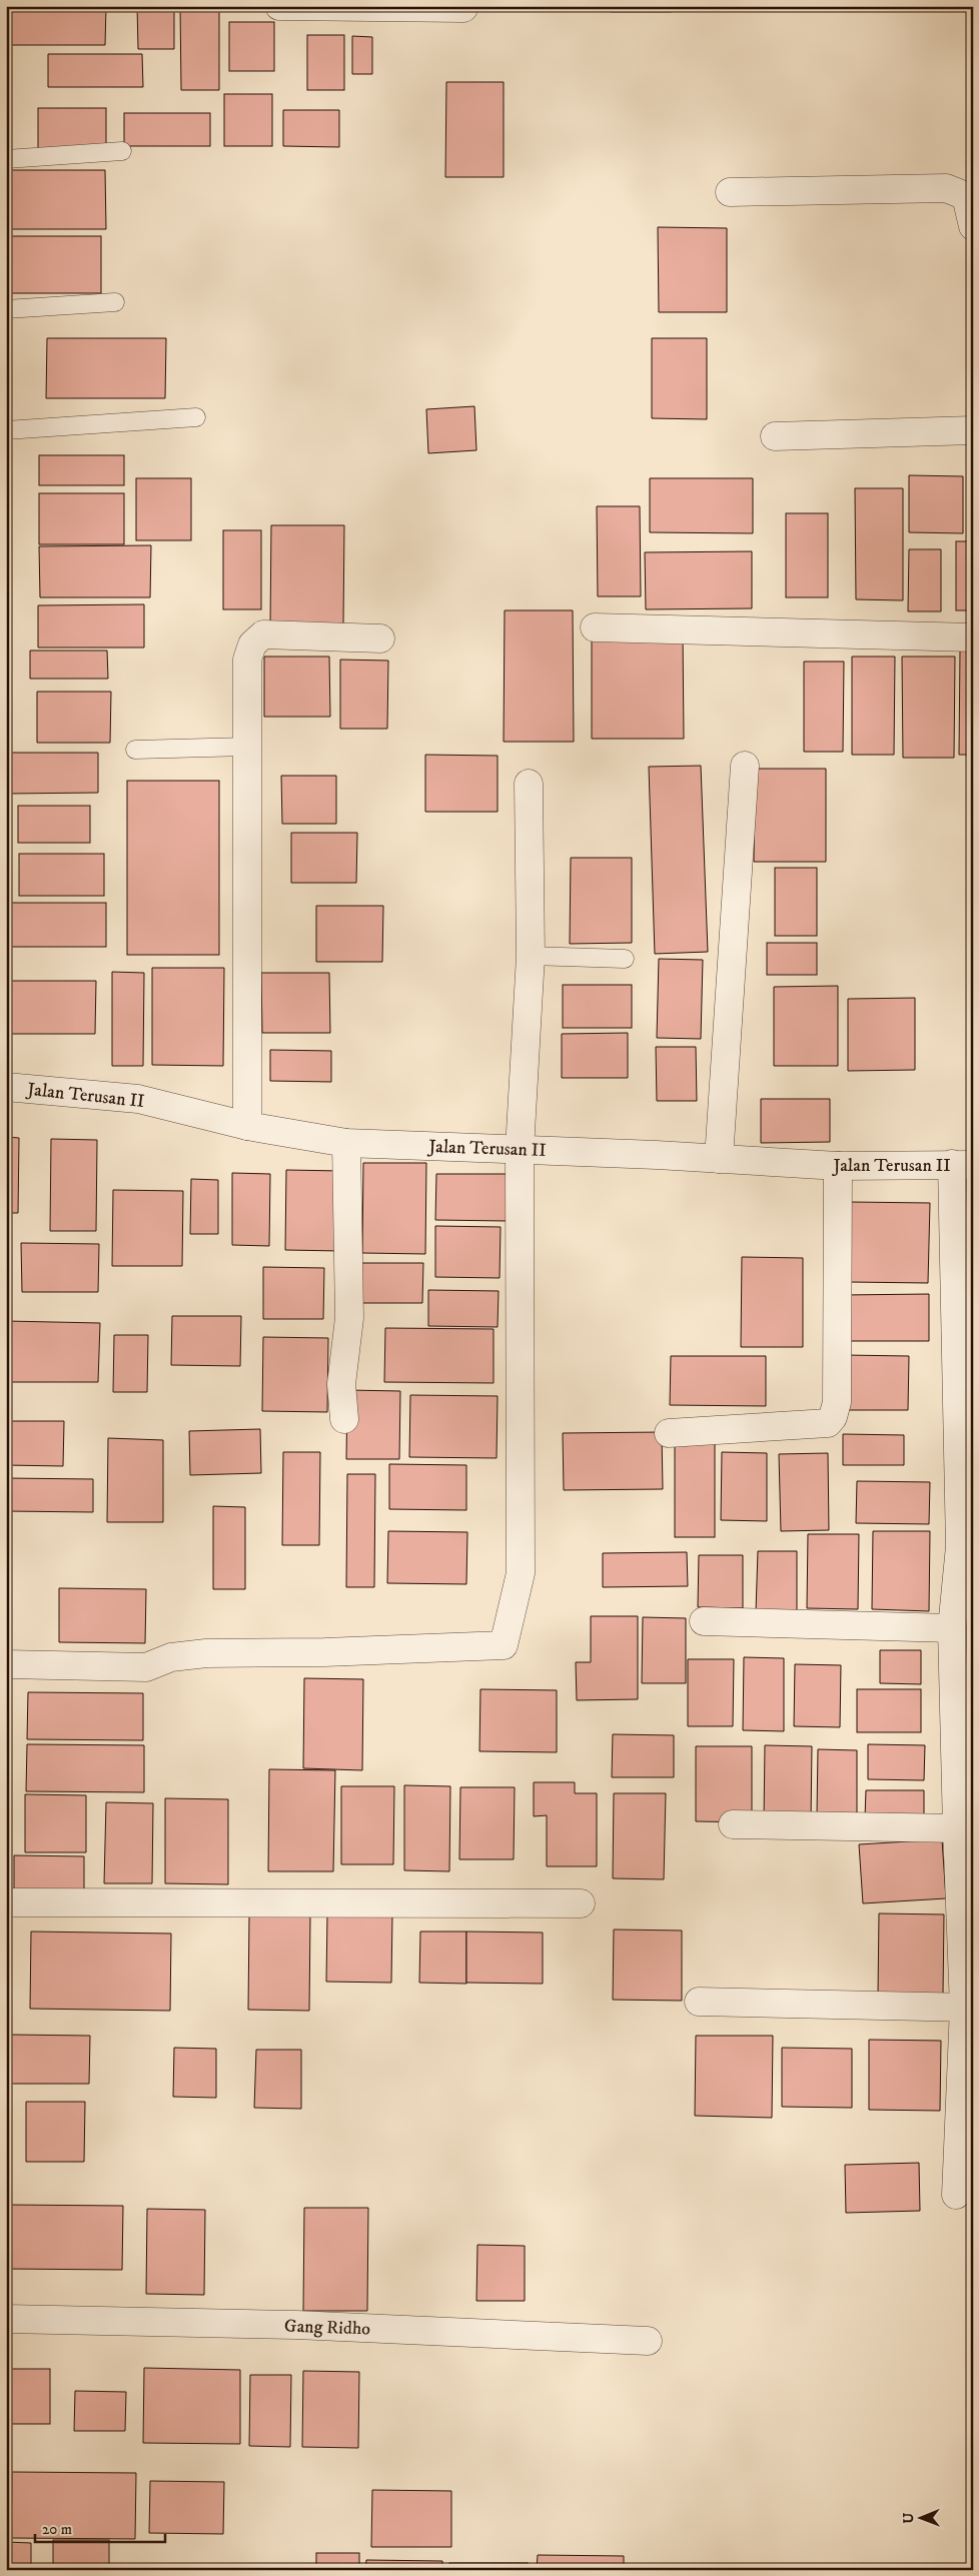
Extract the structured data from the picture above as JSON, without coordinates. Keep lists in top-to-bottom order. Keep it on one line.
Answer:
{"streets":{"street":["Jalan Terusan II","Gang Ridho"]},"scale_bar":"20 m","north":"left"}
